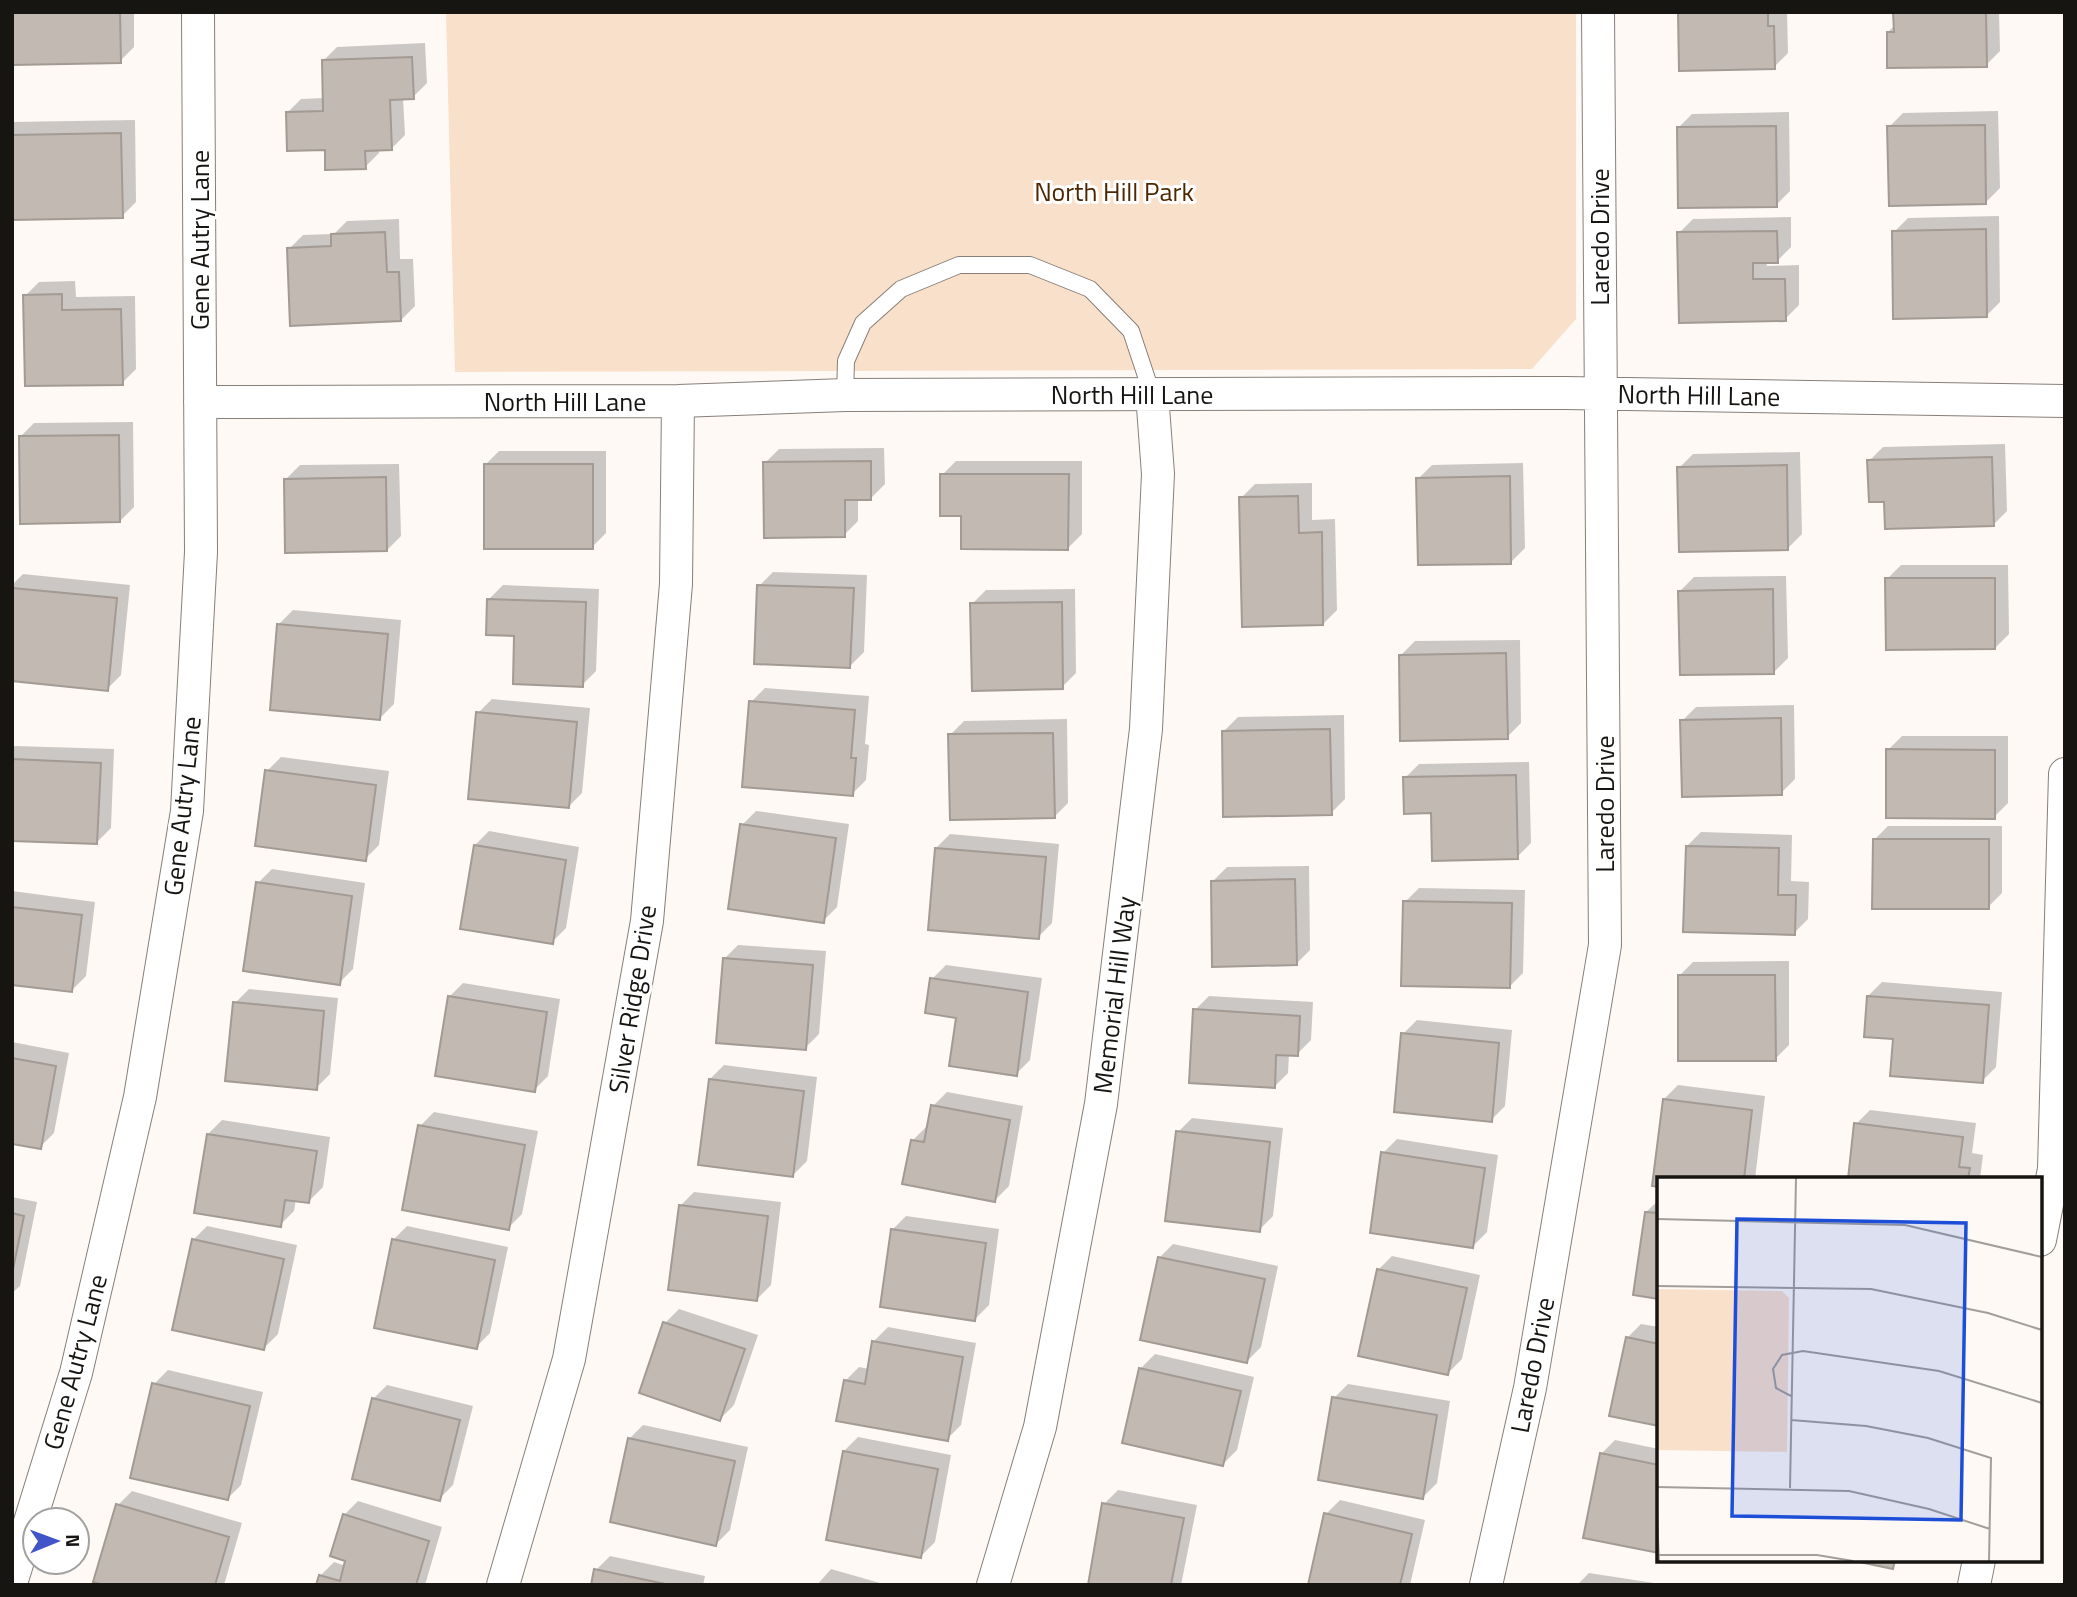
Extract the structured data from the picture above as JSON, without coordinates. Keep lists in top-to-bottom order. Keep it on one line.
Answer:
{"streets":{"street":["Laredo Drive","Gene Autry Lane","North Hill Lane","Memorial Hill Way","Silver Ridge Drive"]},"crossings":[["Laredo Drive","North Hill Lane"],["Gene Autry Lane","North Hill Lane"],["North Hill Lane","Memorial Hill Way"],["North Hill Lane","Silver Ridge Drive"]],"parks":["North Hill Park"],"north":"right"}
